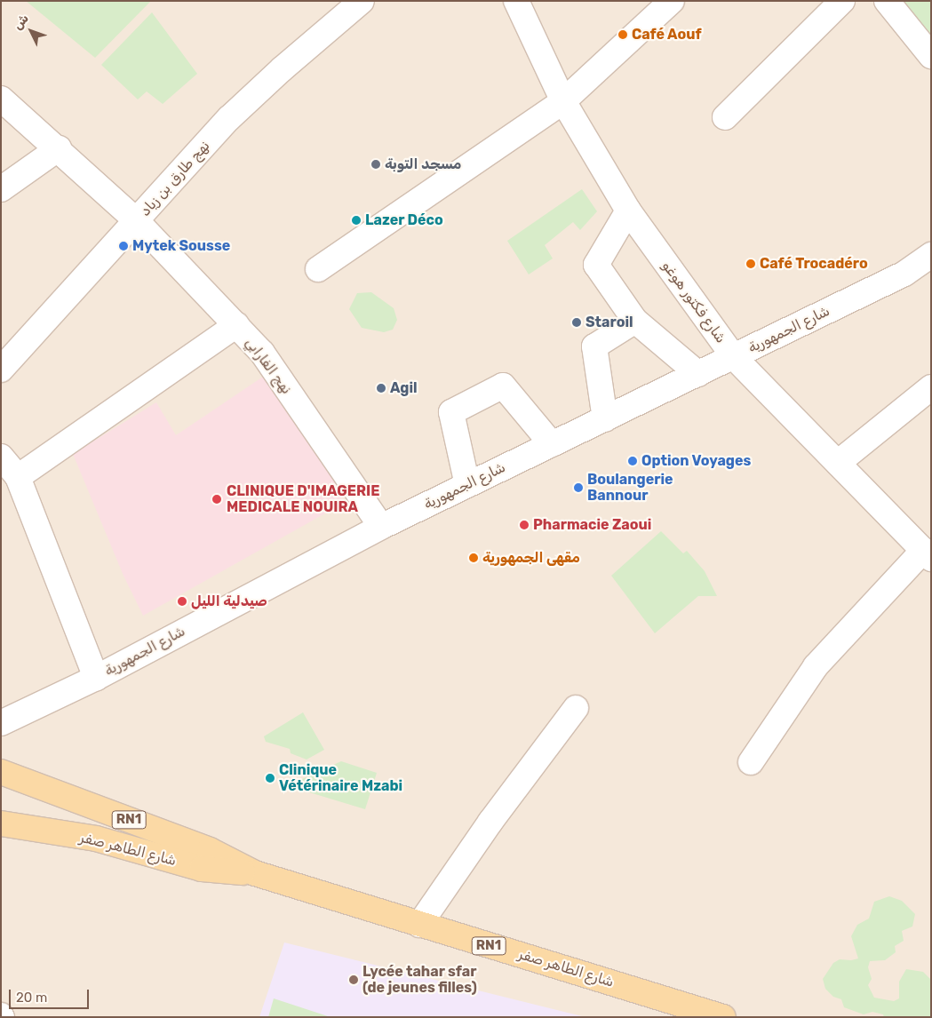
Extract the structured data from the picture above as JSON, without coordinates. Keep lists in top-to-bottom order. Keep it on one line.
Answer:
{"streets":{"main road":["RN1","شارع الطاهر صفر"],"street":["نهج طارق بن زياد","شارع فكتور هوغو","شارع الجمهورية","نهج الفارابي"]},"crossings":[["نهج طارق بن زياد","نهج الفارابي"],["شارع فكتور هوغو","شارع الجمهورية"],["شارع الجمهورية","نهج الفارابي"]],"places":["Café Aouf","مسجد التوبة","Lazer Déco","Mytek Sousse","Café Trocadéro","Staroil","Agil","Option Voyages","Boulangerie Bannour","CLINIQUE D'IMAGERIE MEDICALE NOUIRA","Pharmacie Zaoui","مقهى الجمهورية","صيدلية الليل","Clinique Vétérinaire Mzabi","Lycée tahar sfar (de jeunes filles)"],"scale_bar":"20 m","north":"top left"}
